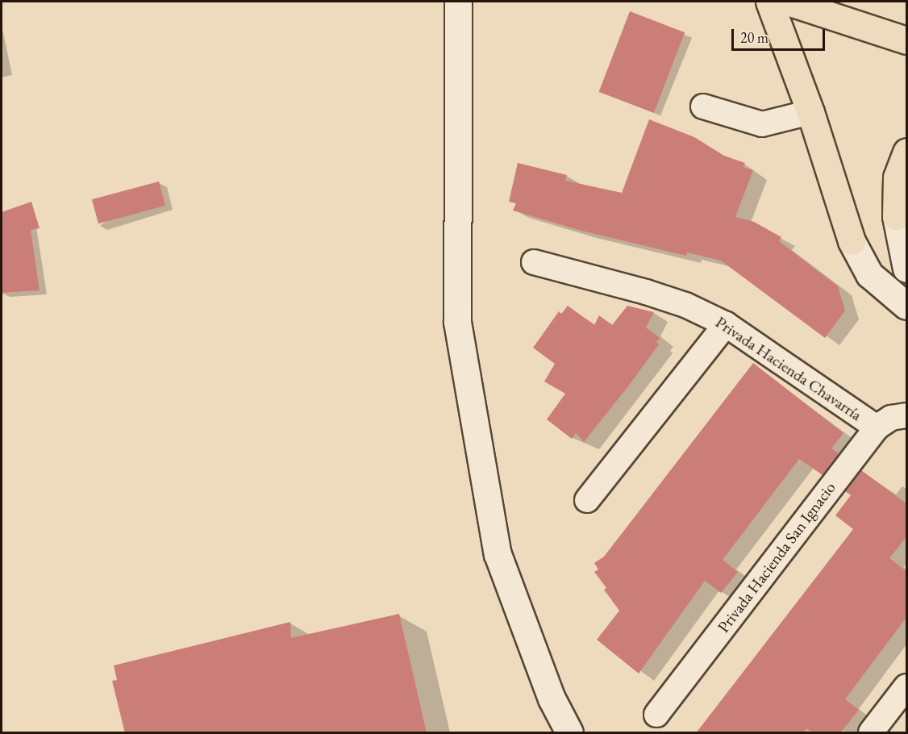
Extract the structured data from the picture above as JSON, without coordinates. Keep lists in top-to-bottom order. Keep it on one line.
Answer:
{"streets":{"street":["Privada Hacienda Chavarría","Privada Hacienda San Ignacio"]},"crossings":[["Privada Hacienda Chavarría","Privada Hacienda San Ignacio"]],"scale_bar":"20 m"}
